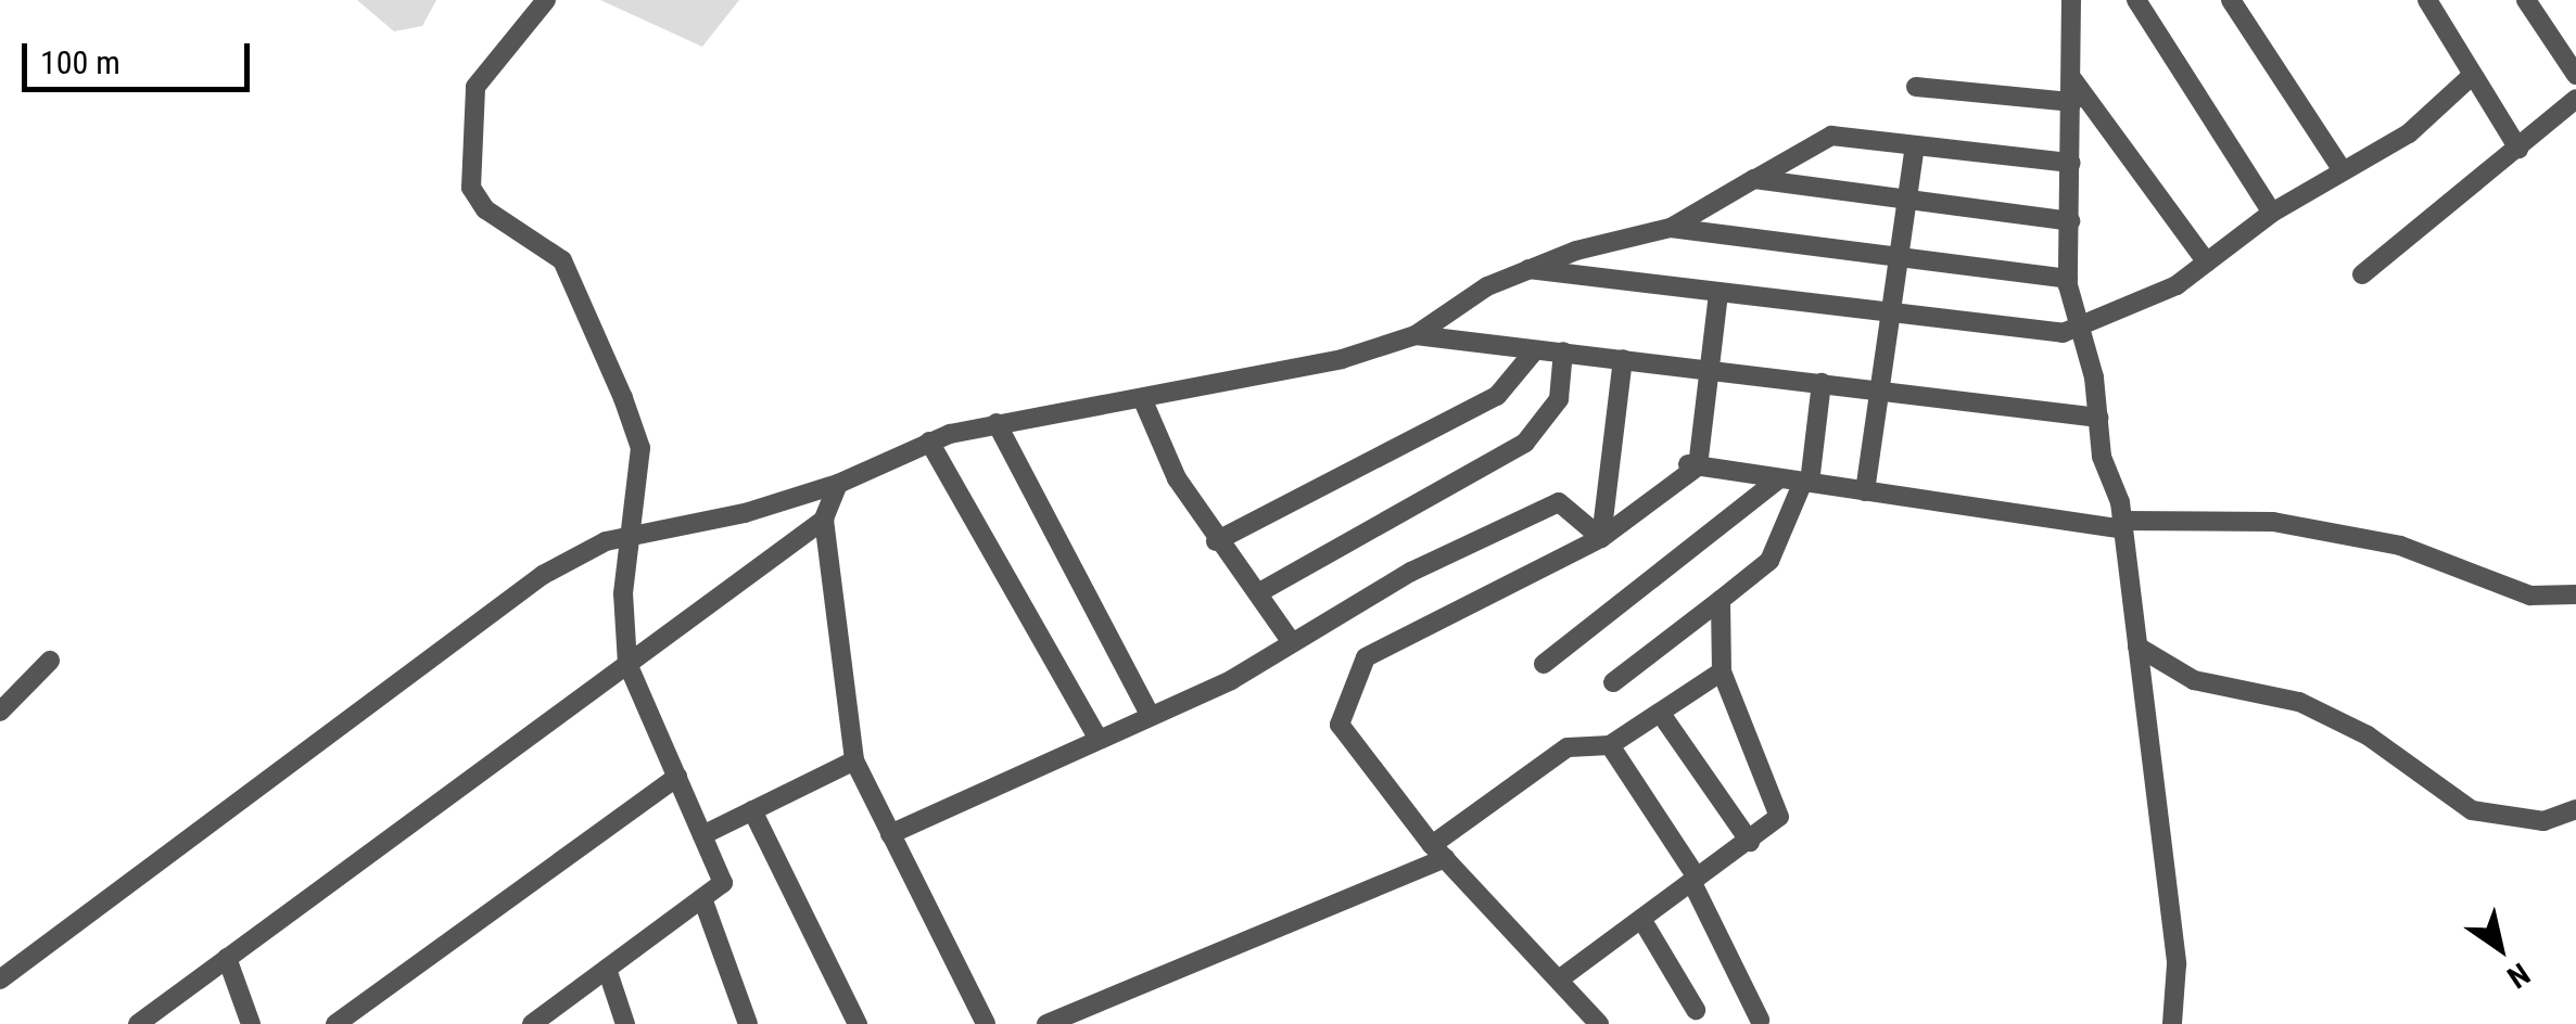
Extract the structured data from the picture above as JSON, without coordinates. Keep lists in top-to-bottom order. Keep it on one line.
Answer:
{"scale_bar":"100 m","north":"bottom right"}
